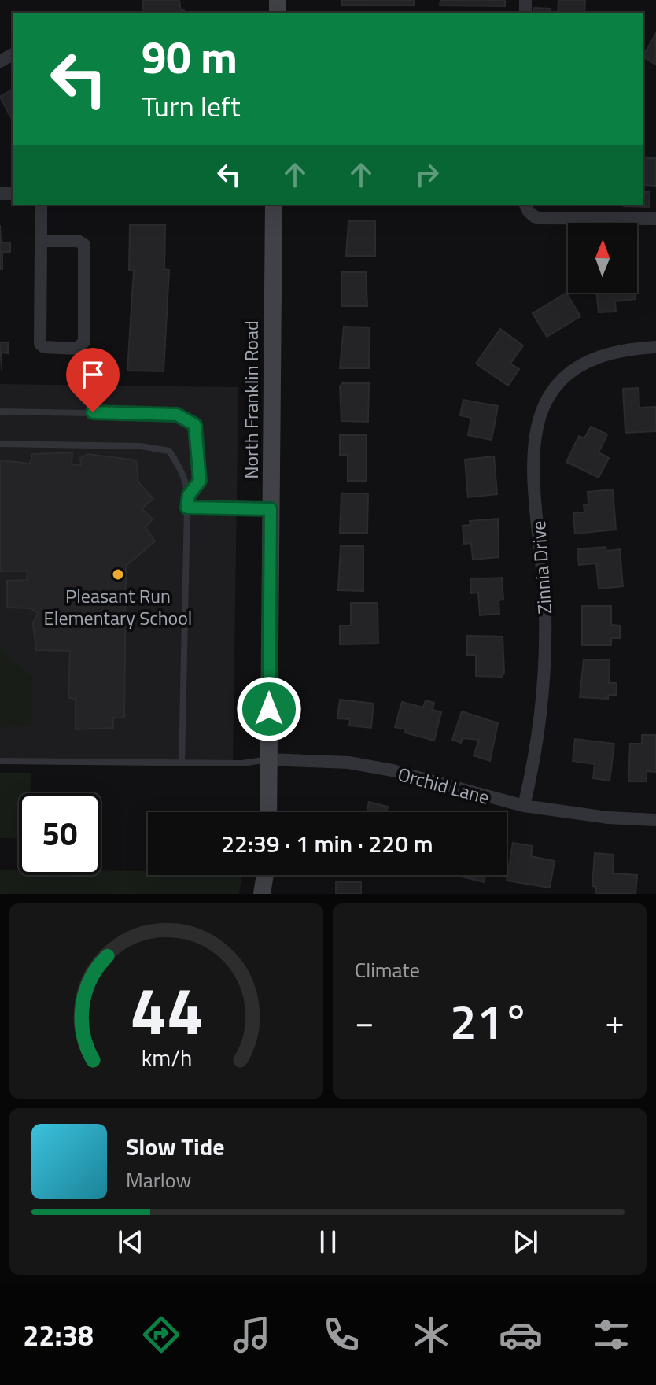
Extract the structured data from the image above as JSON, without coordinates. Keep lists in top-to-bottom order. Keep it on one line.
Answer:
{"streets":{"main road":["North Franklin Road"],"street":["Zinnia Drive","Orchid Lane"]},"crossings":[["North Franklin Road","Orchid Lane"],["Zinnia Drive","Orchid Lane"]],"places":["Pleasant Run Elementary School"],"north":"top","page":{"turn":["90 m","Turn left"],"limit":"50","trip":"22:39 · 1 min · 220 m","tile":"Climate","heat":["−","21°","+"],"song":["Slow Tide","Marlow"],"tabs":"22:38","gauge":["44","km/h"]}}
